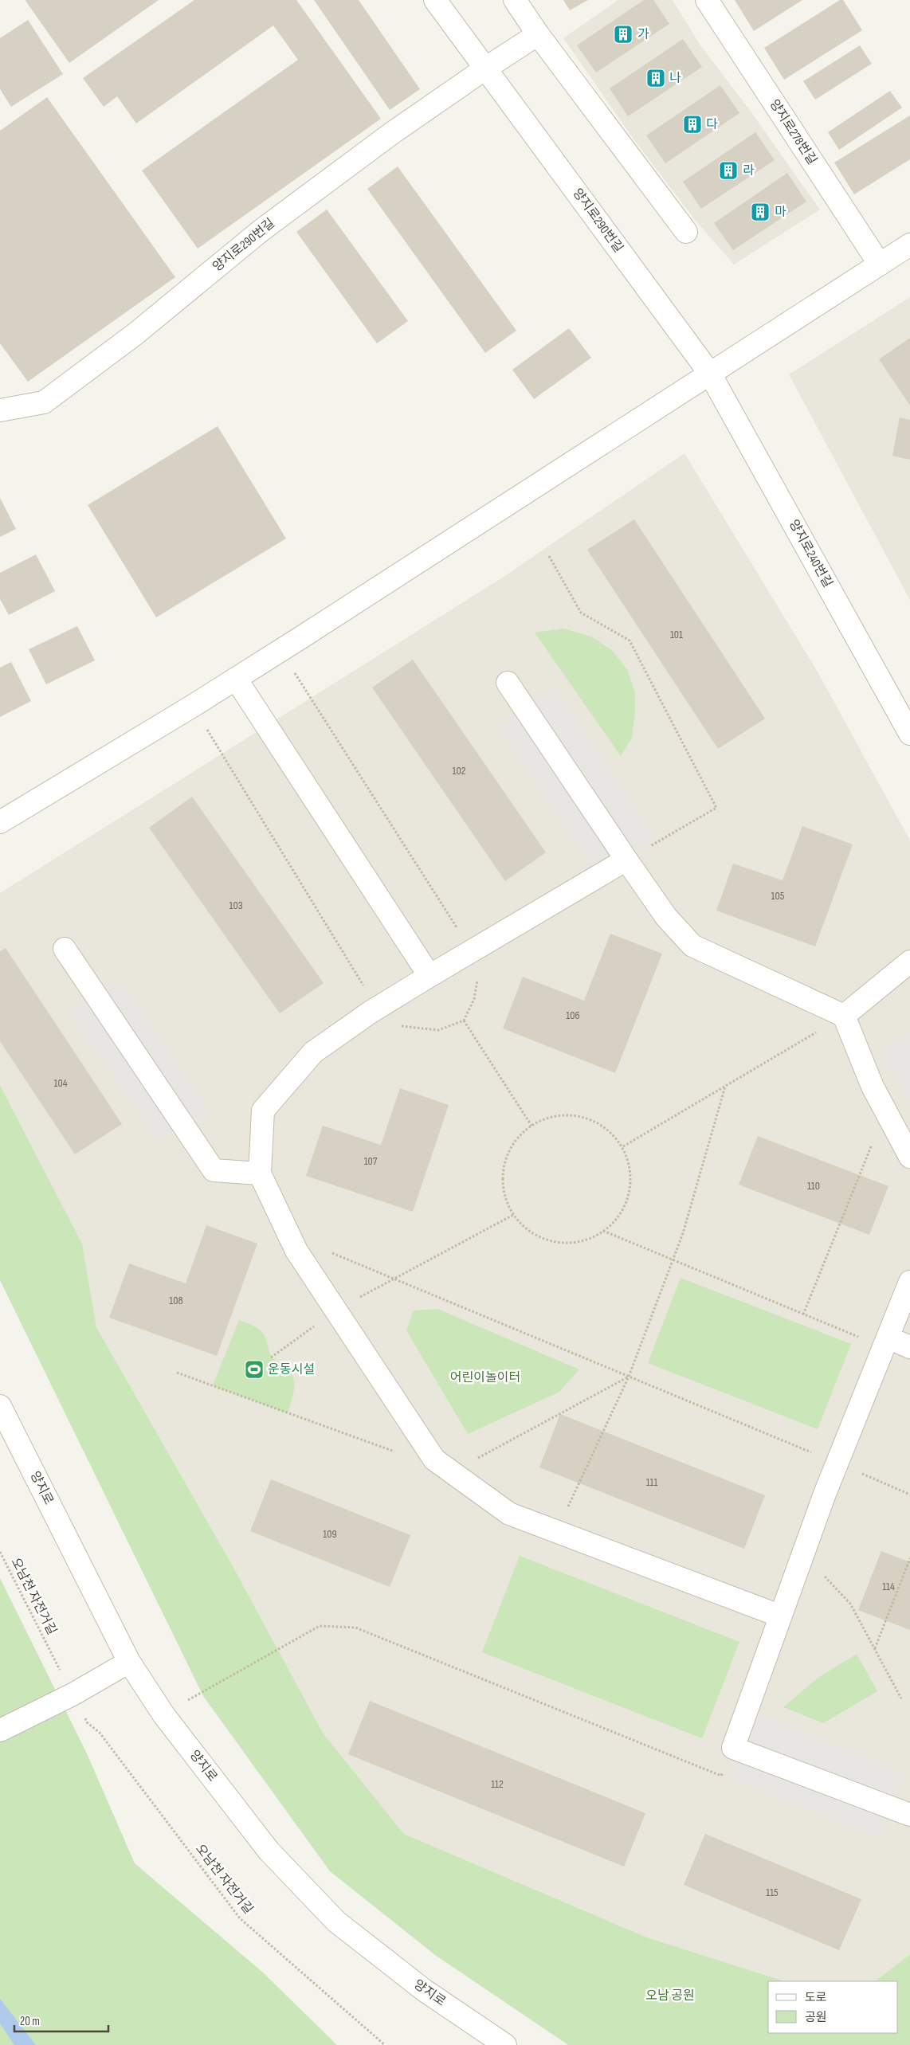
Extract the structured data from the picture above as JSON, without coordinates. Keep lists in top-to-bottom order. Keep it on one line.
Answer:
{"streets":{"street":["양지로278번길","양지로290번길","양지로240번길","양지로"],"path":["오남천 자전거길"]},"crossings":[["양지로290번길","양지로240번길"]],"parks":["어린이놀이터","오남 공원"],"places":{"building":["가","나","다","라","마"],"sports":["운동시설"]},"house_numbers":["101","102","105","103","106","104","107","110","108","111","109","114","112","115"],"legend":["도로","공원"],"scale_bar":"20 m"}
